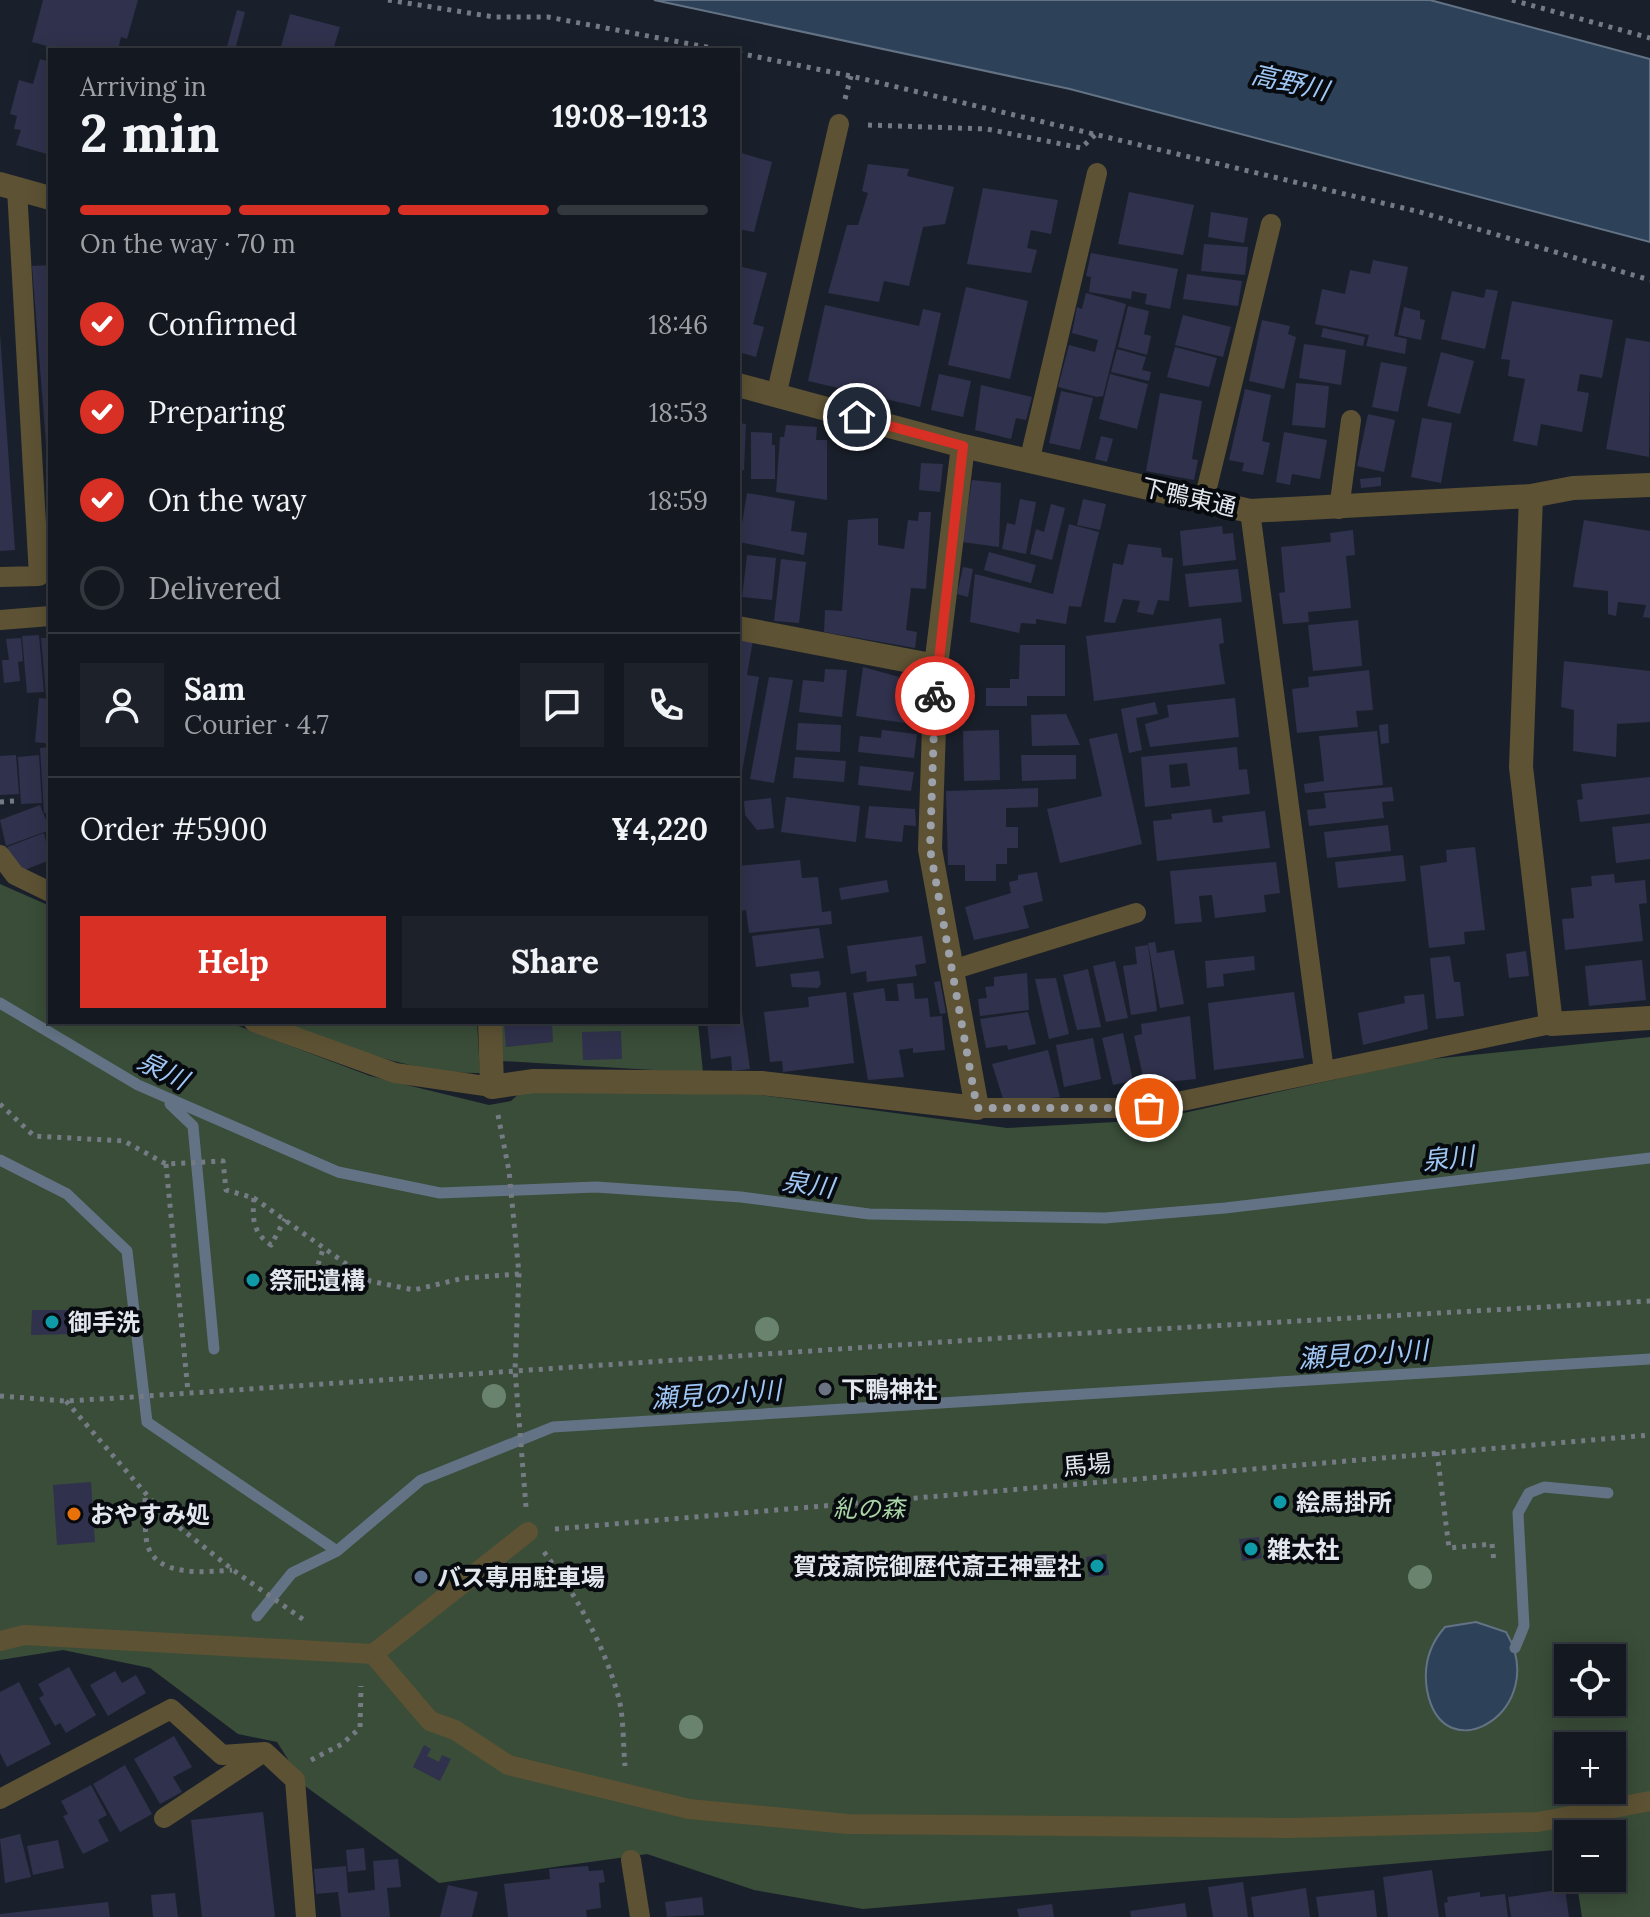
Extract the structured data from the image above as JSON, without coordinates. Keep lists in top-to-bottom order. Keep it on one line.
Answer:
{"streets":{"street":["下鴨東通"],"path":["馬場"]},"water":["高野川","泉川","瀬見の小川"],"parks":["糺の森"],"places":["祭祀遺構","御手洗","下鴨神社","絵馬掛所","おやすみ処","雑太社","賀茂斎院御歴代斎王神霊社","バス専用駐車場"],"page":{"heading":["2 min","Arriving in","19:08–19:13"],"panel":["Sam","Courier · 4.7","Order #5900","¥4,220"],"bar":"On the way · 70 m","list":[["Confirmed","18:46"],["Preparing","18:53"],["On the way","18:59"],"Delivered"],"buttons":["Help","Share"],"map_buttons":["+","−"]}}
